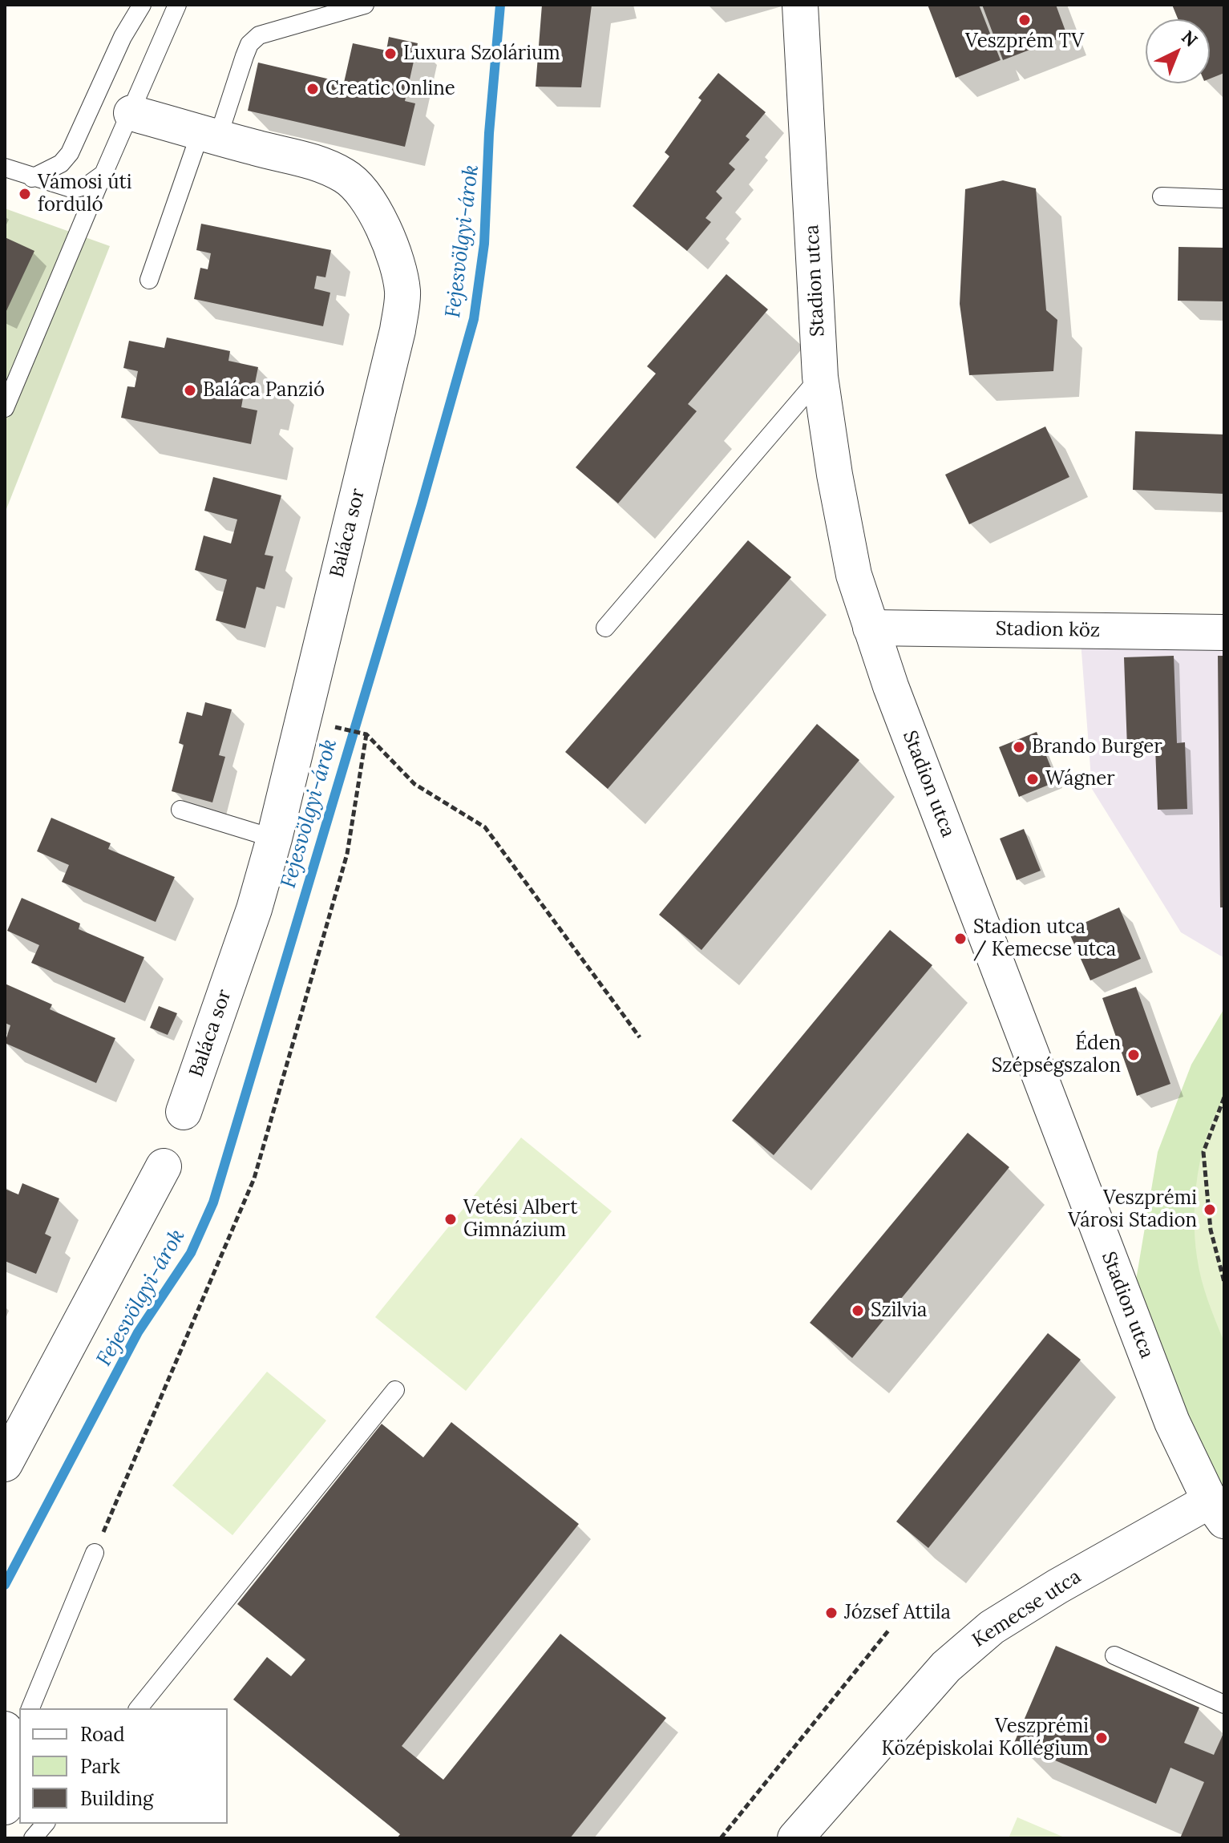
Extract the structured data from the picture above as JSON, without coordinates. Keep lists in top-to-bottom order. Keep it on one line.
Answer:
{"streets":{"street":["Stadion utca","Baláca sor","Stadion köz","Kemecse utca"]},"crossings":[["Stadion utca","Stadion köz"],["Stadion utca","Kemecse utca"]],"water":["Fejesvölgyi-árok"],"places":["Veszprém TV","Luxura Szolárium","Creatic Online","Vámosi úti forduló","Baláca Panzió","Brando Burger","Wágner","Stadion utca / Kemecse utca","Éden Szépségszalon","Veszprémi Városi Stadion","Vetési Albert Gimnázium","Szilvia","József Attila","Veszprémi Középiskolai Kollégium"],"legend":["Road","Park","Building"],"north":"top right"}
